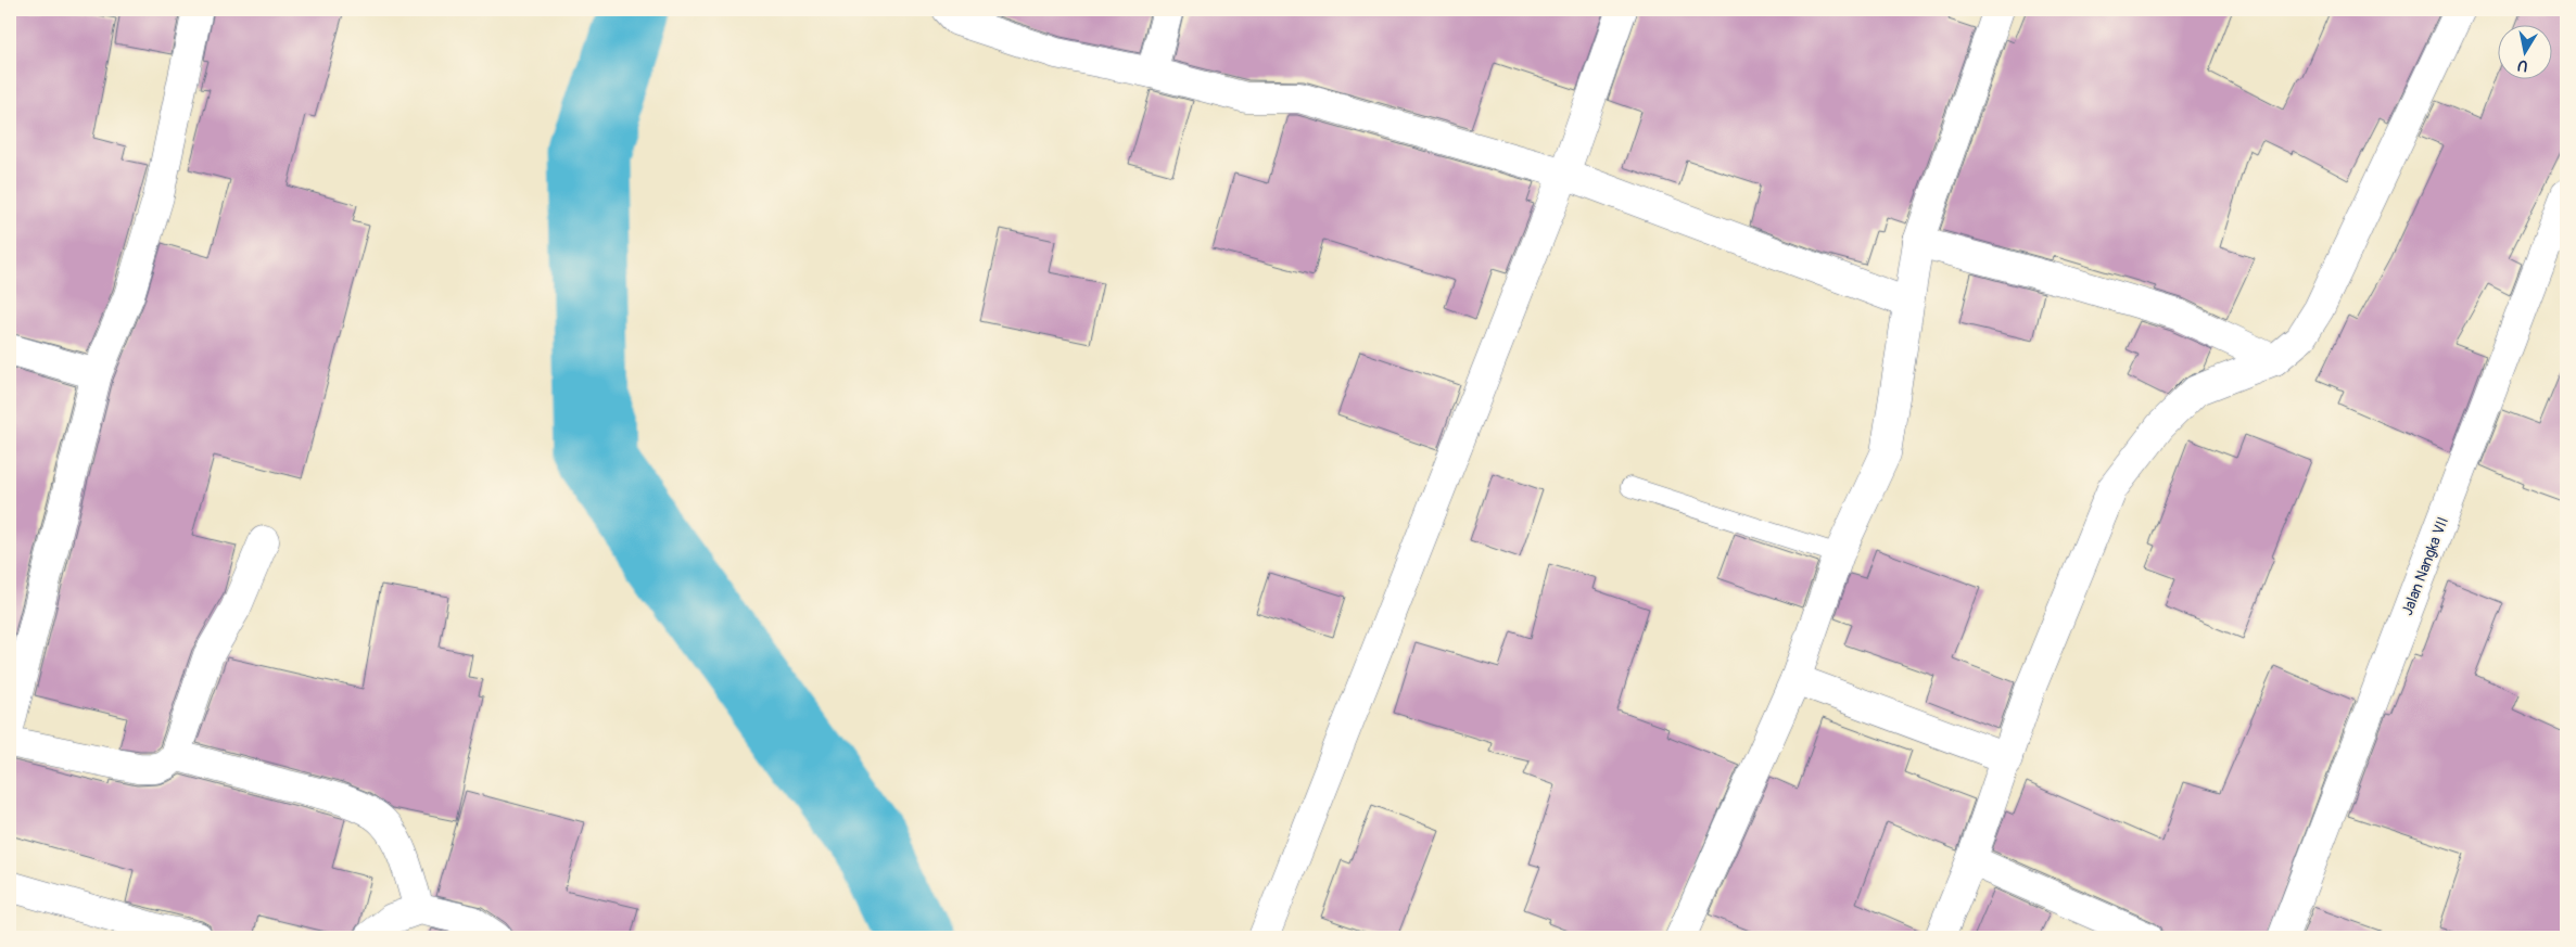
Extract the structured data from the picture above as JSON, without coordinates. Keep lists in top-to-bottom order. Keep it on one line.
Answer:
{"streets":{"street":["Jalan Nangka VII"]},"north":"bottom"}
